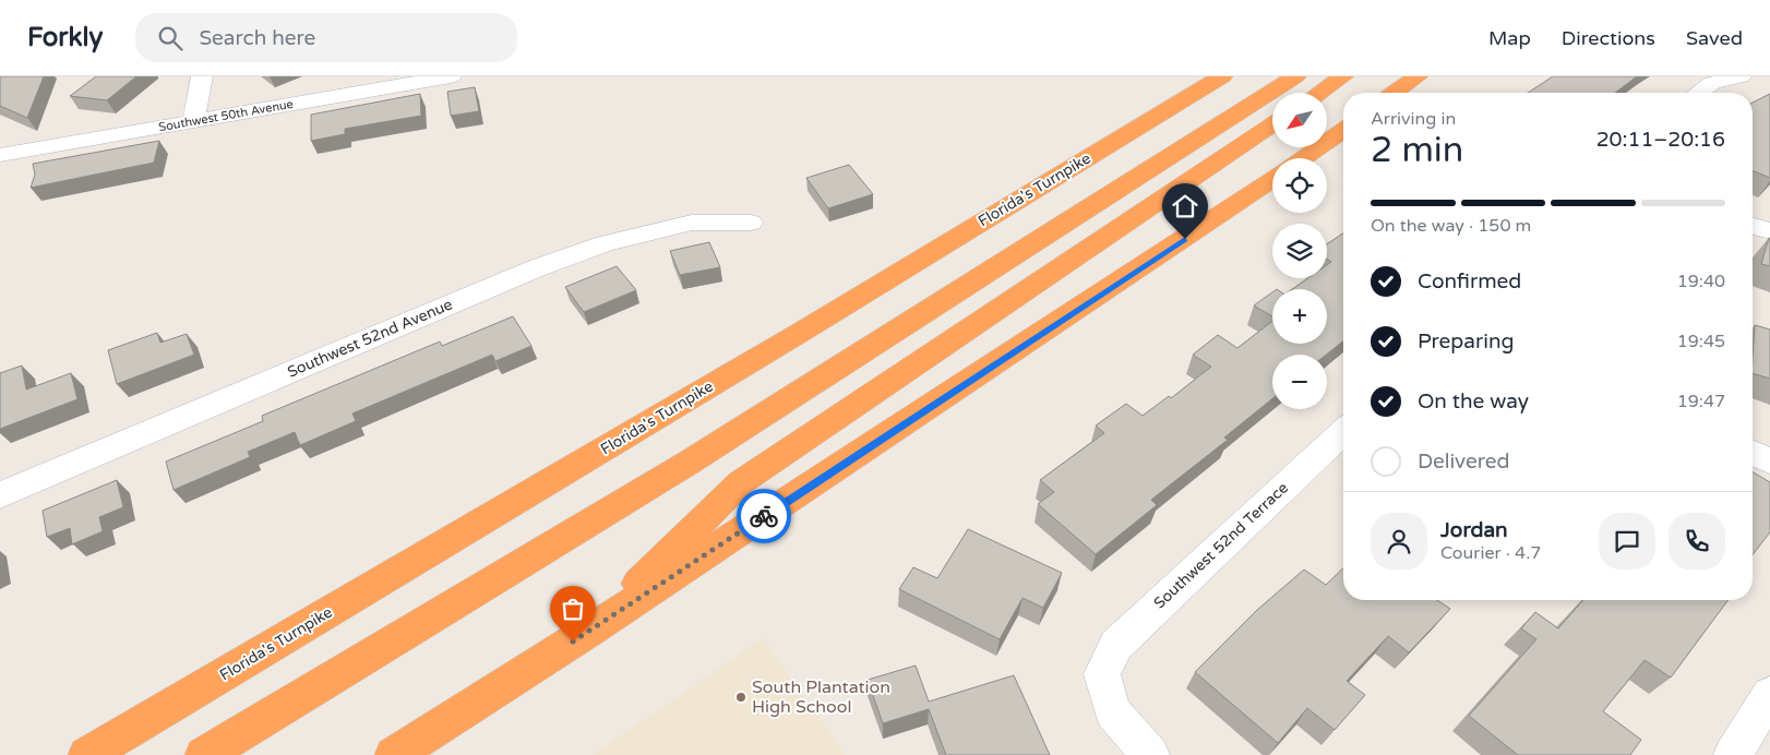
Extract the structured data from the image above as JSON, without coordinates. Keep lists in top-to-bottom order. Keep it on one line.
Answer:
{"streets":{"highway":["Florida's Turnpike"],"street":["Southwest 50th Avenue","Southwest 52nd Avenue","Southwest 52nd Terrace"]},"places":["South Plantation High School"],"north":"bottom left","page":{"header":"Forkly","search":"Search here","nav":["Map","Directions","Saved"],"map_buttons":["+","−"],"heading":["2 min","Arriving in","20:11–20:16"],"panel":["Jordan","Courier · 4.7"],"bar":"On the way · 150 m","list":[["Confirmed","19:40"],["Preparing","19:45"],["On the way","19:47"],"Delivered"]}}
